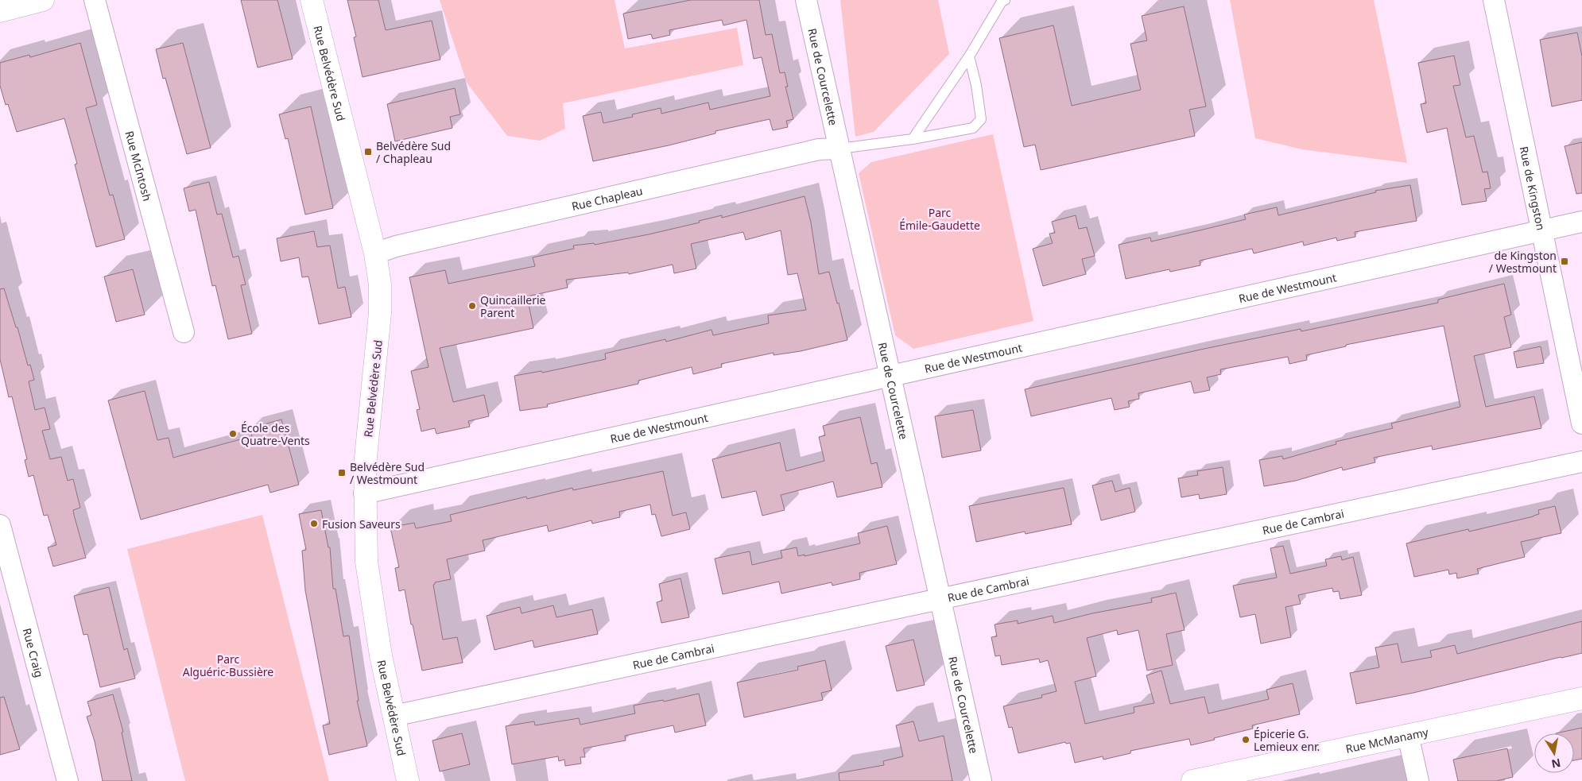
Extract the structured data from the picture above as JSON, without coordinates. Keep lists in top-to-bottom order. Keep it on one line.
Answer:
{"streets":{"street":["Rue Belvédère Sud","Rue de Courcelette","Rue McIntosh","Rue de Kingston","Rue Chapleau","Rue de Westmount","Rue de Cambrai","Rue Craig","Rue McManamy"]},"crossings":[["Rue Belvédère Sud","Rue Chapleau"],["Rue Belvédère Sud","Rue de Westmount"],["Rue Belvédère Sud","Rue de Cambrai"],["Rue de Courcelette","Rue Chapleau"],["Rue de Courcelette","Rue de Westmount"],["Rue de Courcelette","Rue de Cambrai"],["Rue de Kingston","Rue de Westmount"]],"parks":["Parc Émile-Gaudette","Parc Alguéric-Bussière"],"places":{"transit":["Belvédère Sud / Chapleau","de Kingston / Westmount","Belvédère Sud / Westmount"],"other":["Quincaillerie Parent","École des Quatre-Vents","Fusion Saveurs","Épicerie G. Lemieux enr."]},"north":"bottom"}
